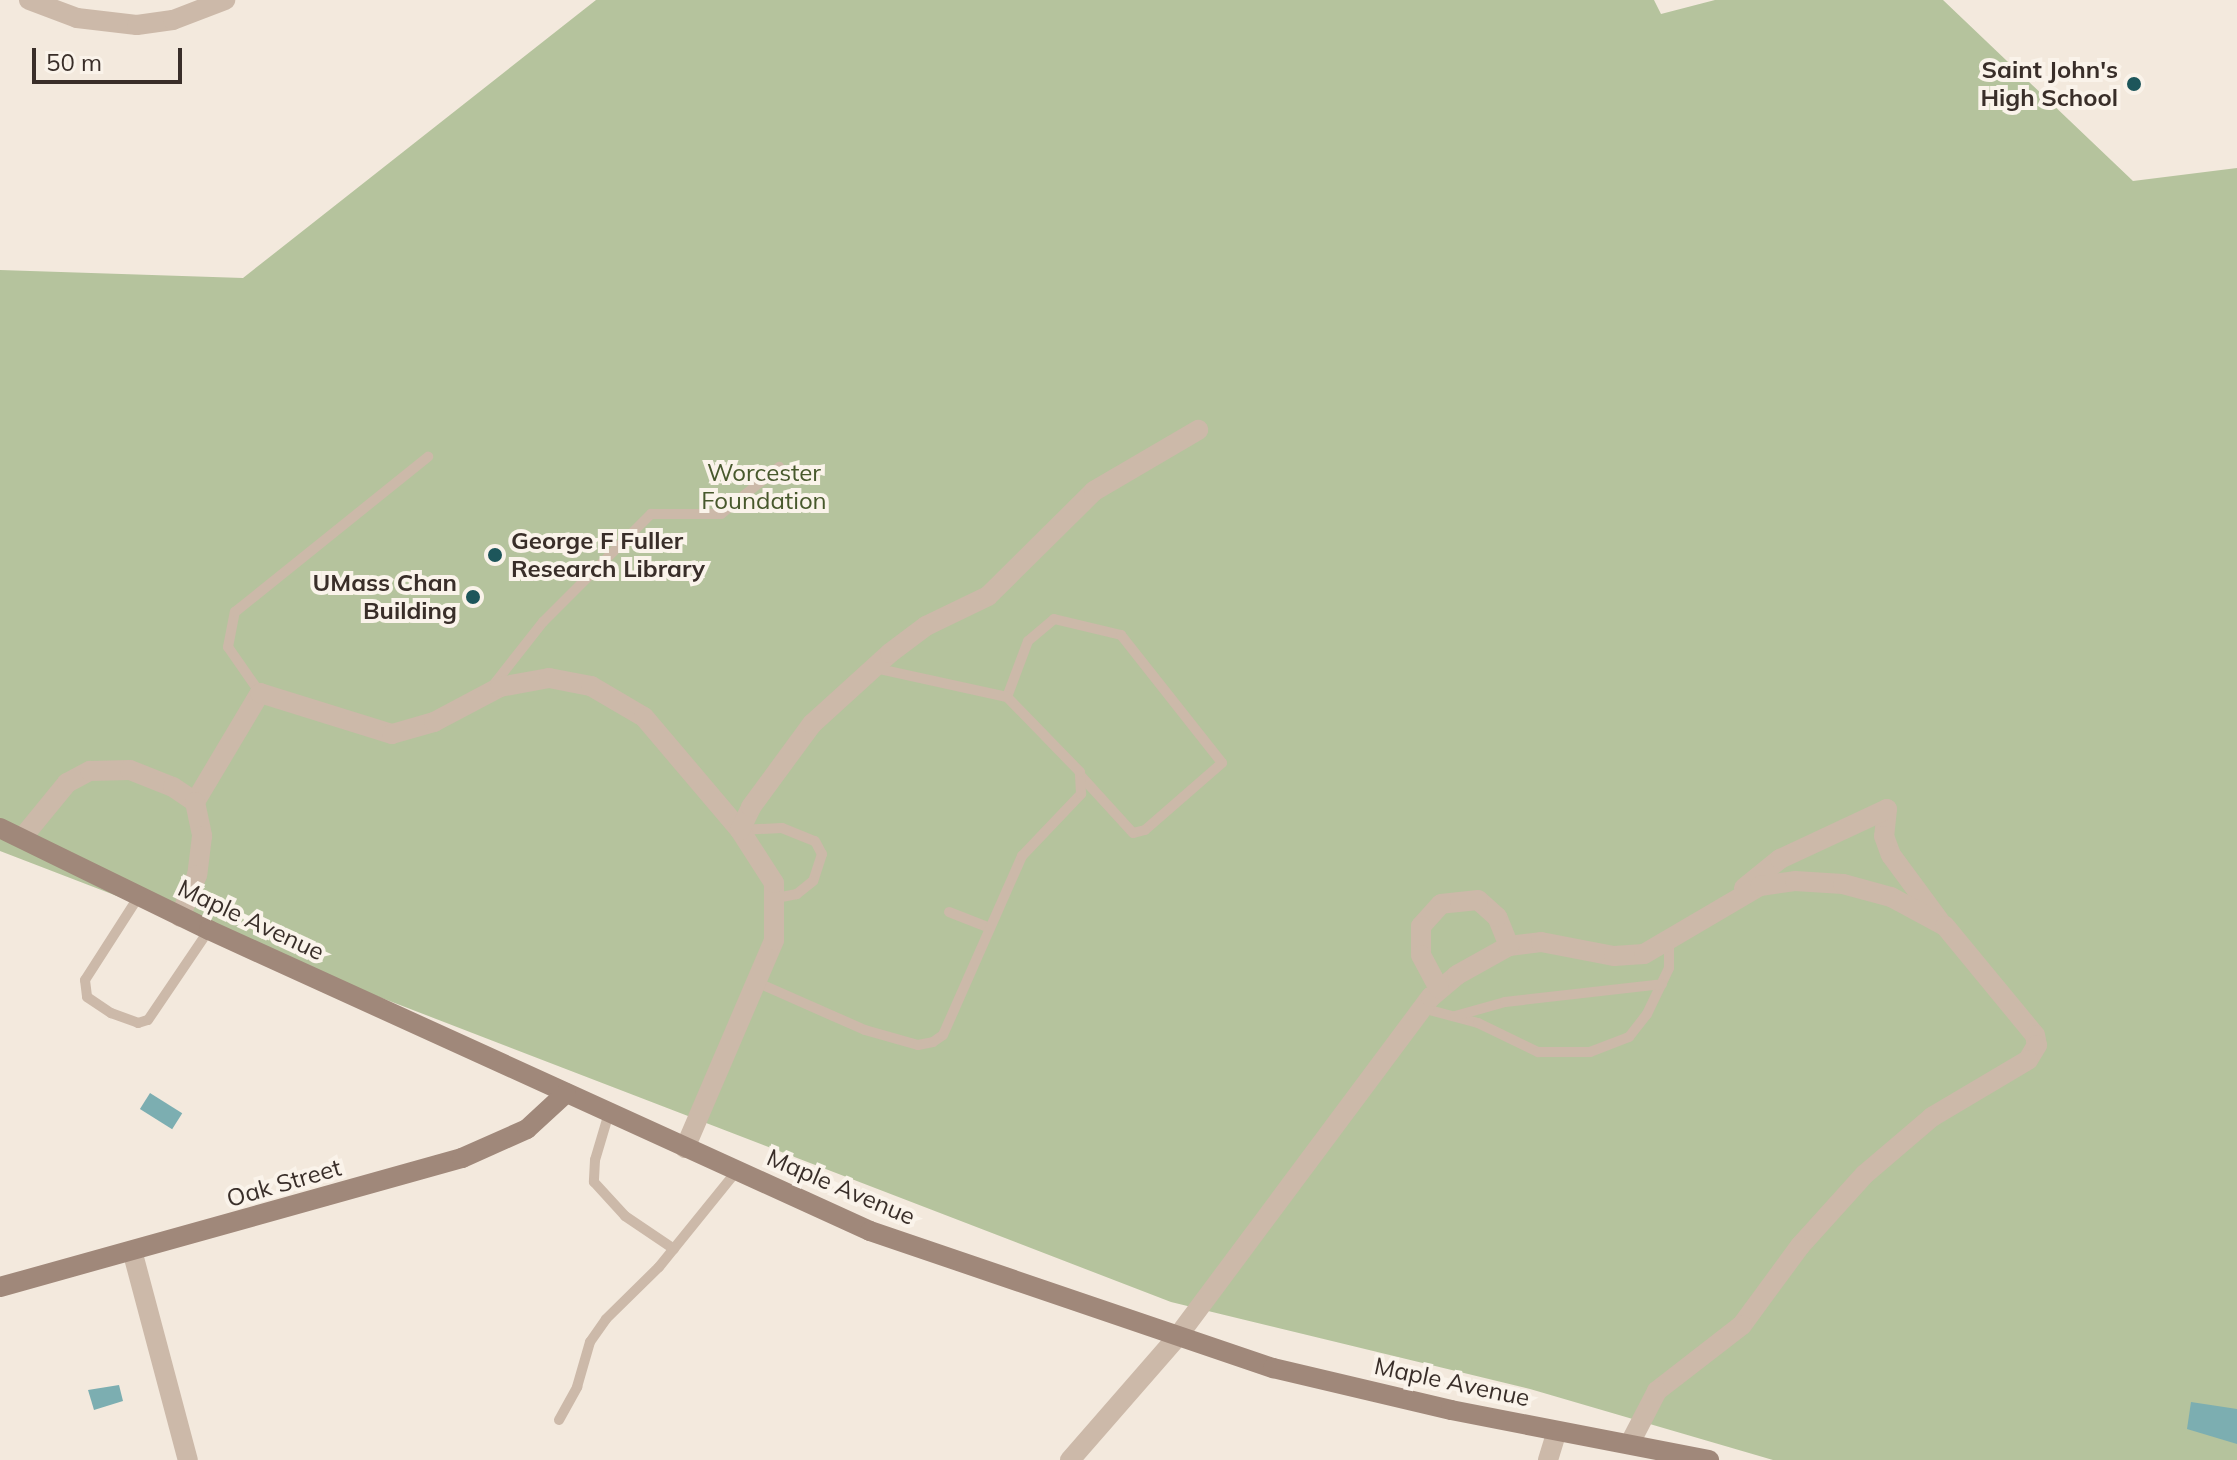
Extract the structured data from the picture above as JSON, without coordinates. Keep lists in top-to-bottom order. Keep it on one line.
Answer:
{"streets":{"main road":["Maple Avenue","Oak Street"]},"crossings":[["Maple Avenue","Oak Street"]],"parks":["Worcester Foundation"],"places":["Saint John's High School","George F Fuller Research Library","UMass Chan Building"],"scale_bar":"50 m"}
